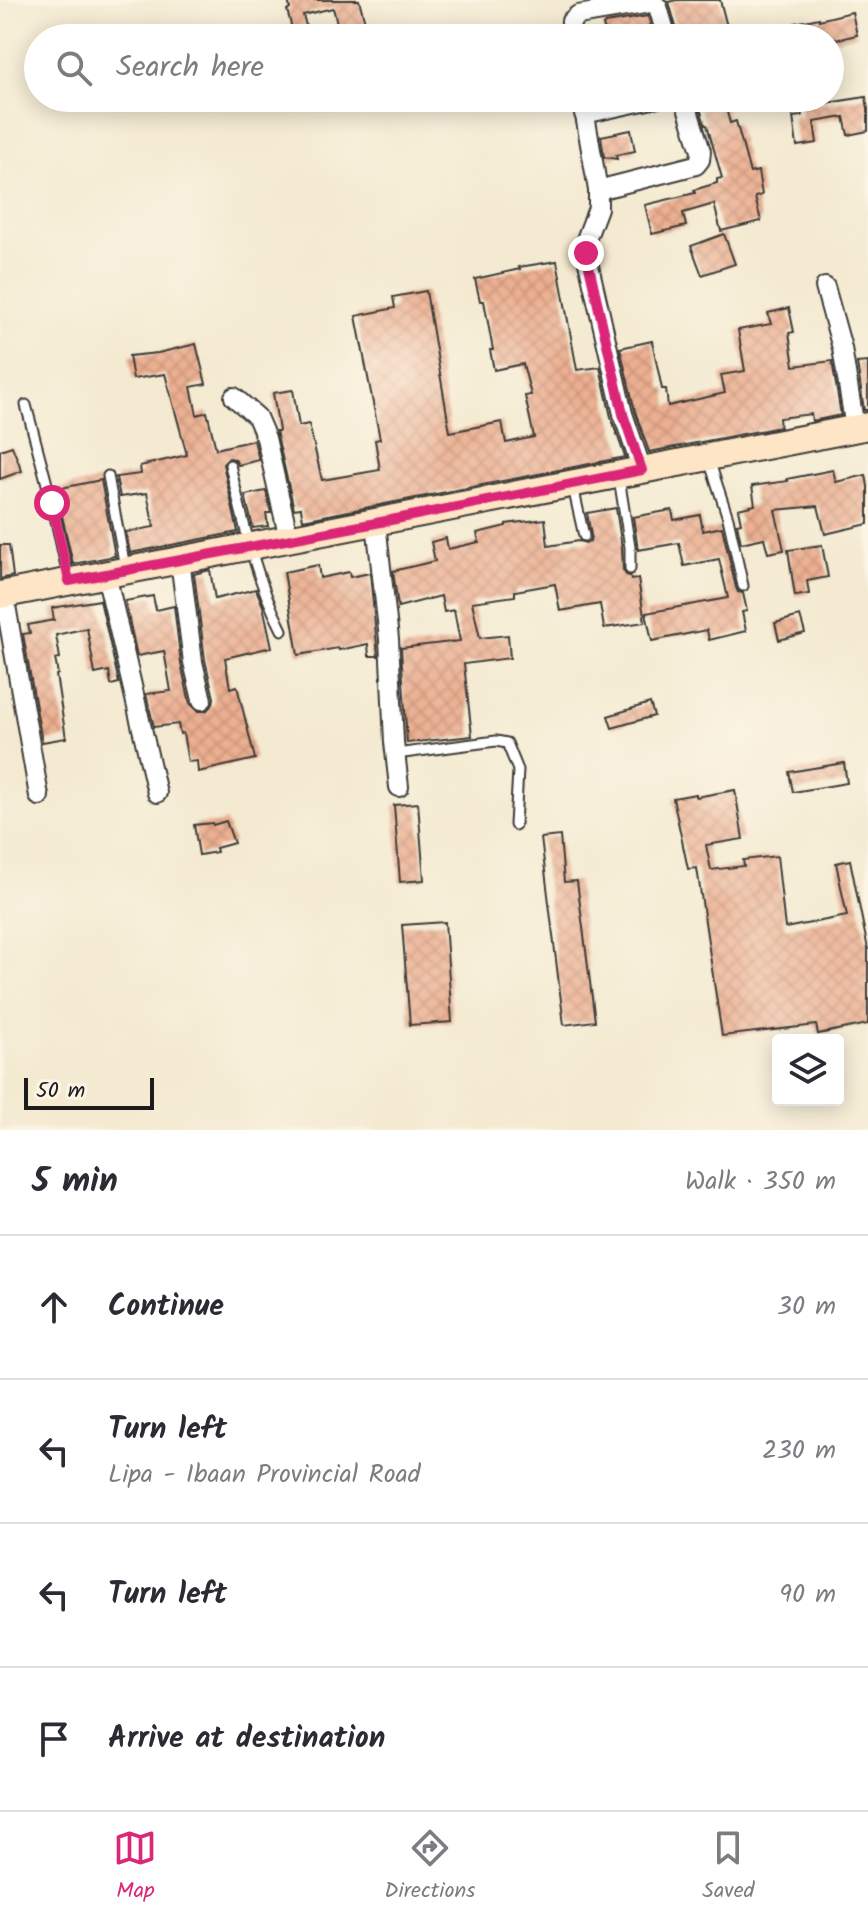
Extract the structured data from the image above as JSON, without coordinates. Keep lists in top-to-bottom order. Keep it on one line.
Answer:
{"scale_bar":"50 m","page":{"search":"Search here","scale":"50 m","heading":["5 min","Walk · 350 m"],"list":[["Continue","30 m"],["Turn left","Lipa - Ibaan Provincial Road","230 m"],["Turn left","90 m"],"Arrive at destination"],"nav":["Map","Directions","Saved"]}}
